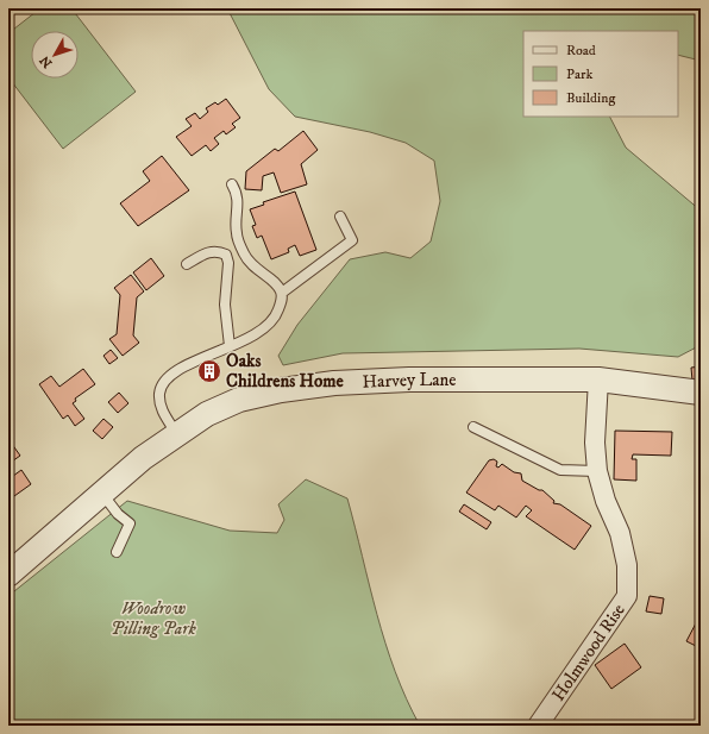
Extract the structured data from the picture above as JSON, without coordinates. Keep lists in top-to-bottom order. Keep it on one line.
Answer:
{"streets":{"street":["Harvey Lane","Holmwood Rise"]},"crossings":[["Harvey Lane","Holmwood Rise"]],"parks":["Woodrow Pilling Park"],"places":{"building":["Oaks Childrens Home"]},"legend":["Road","Park","Building"],"north":"bottom left"}
